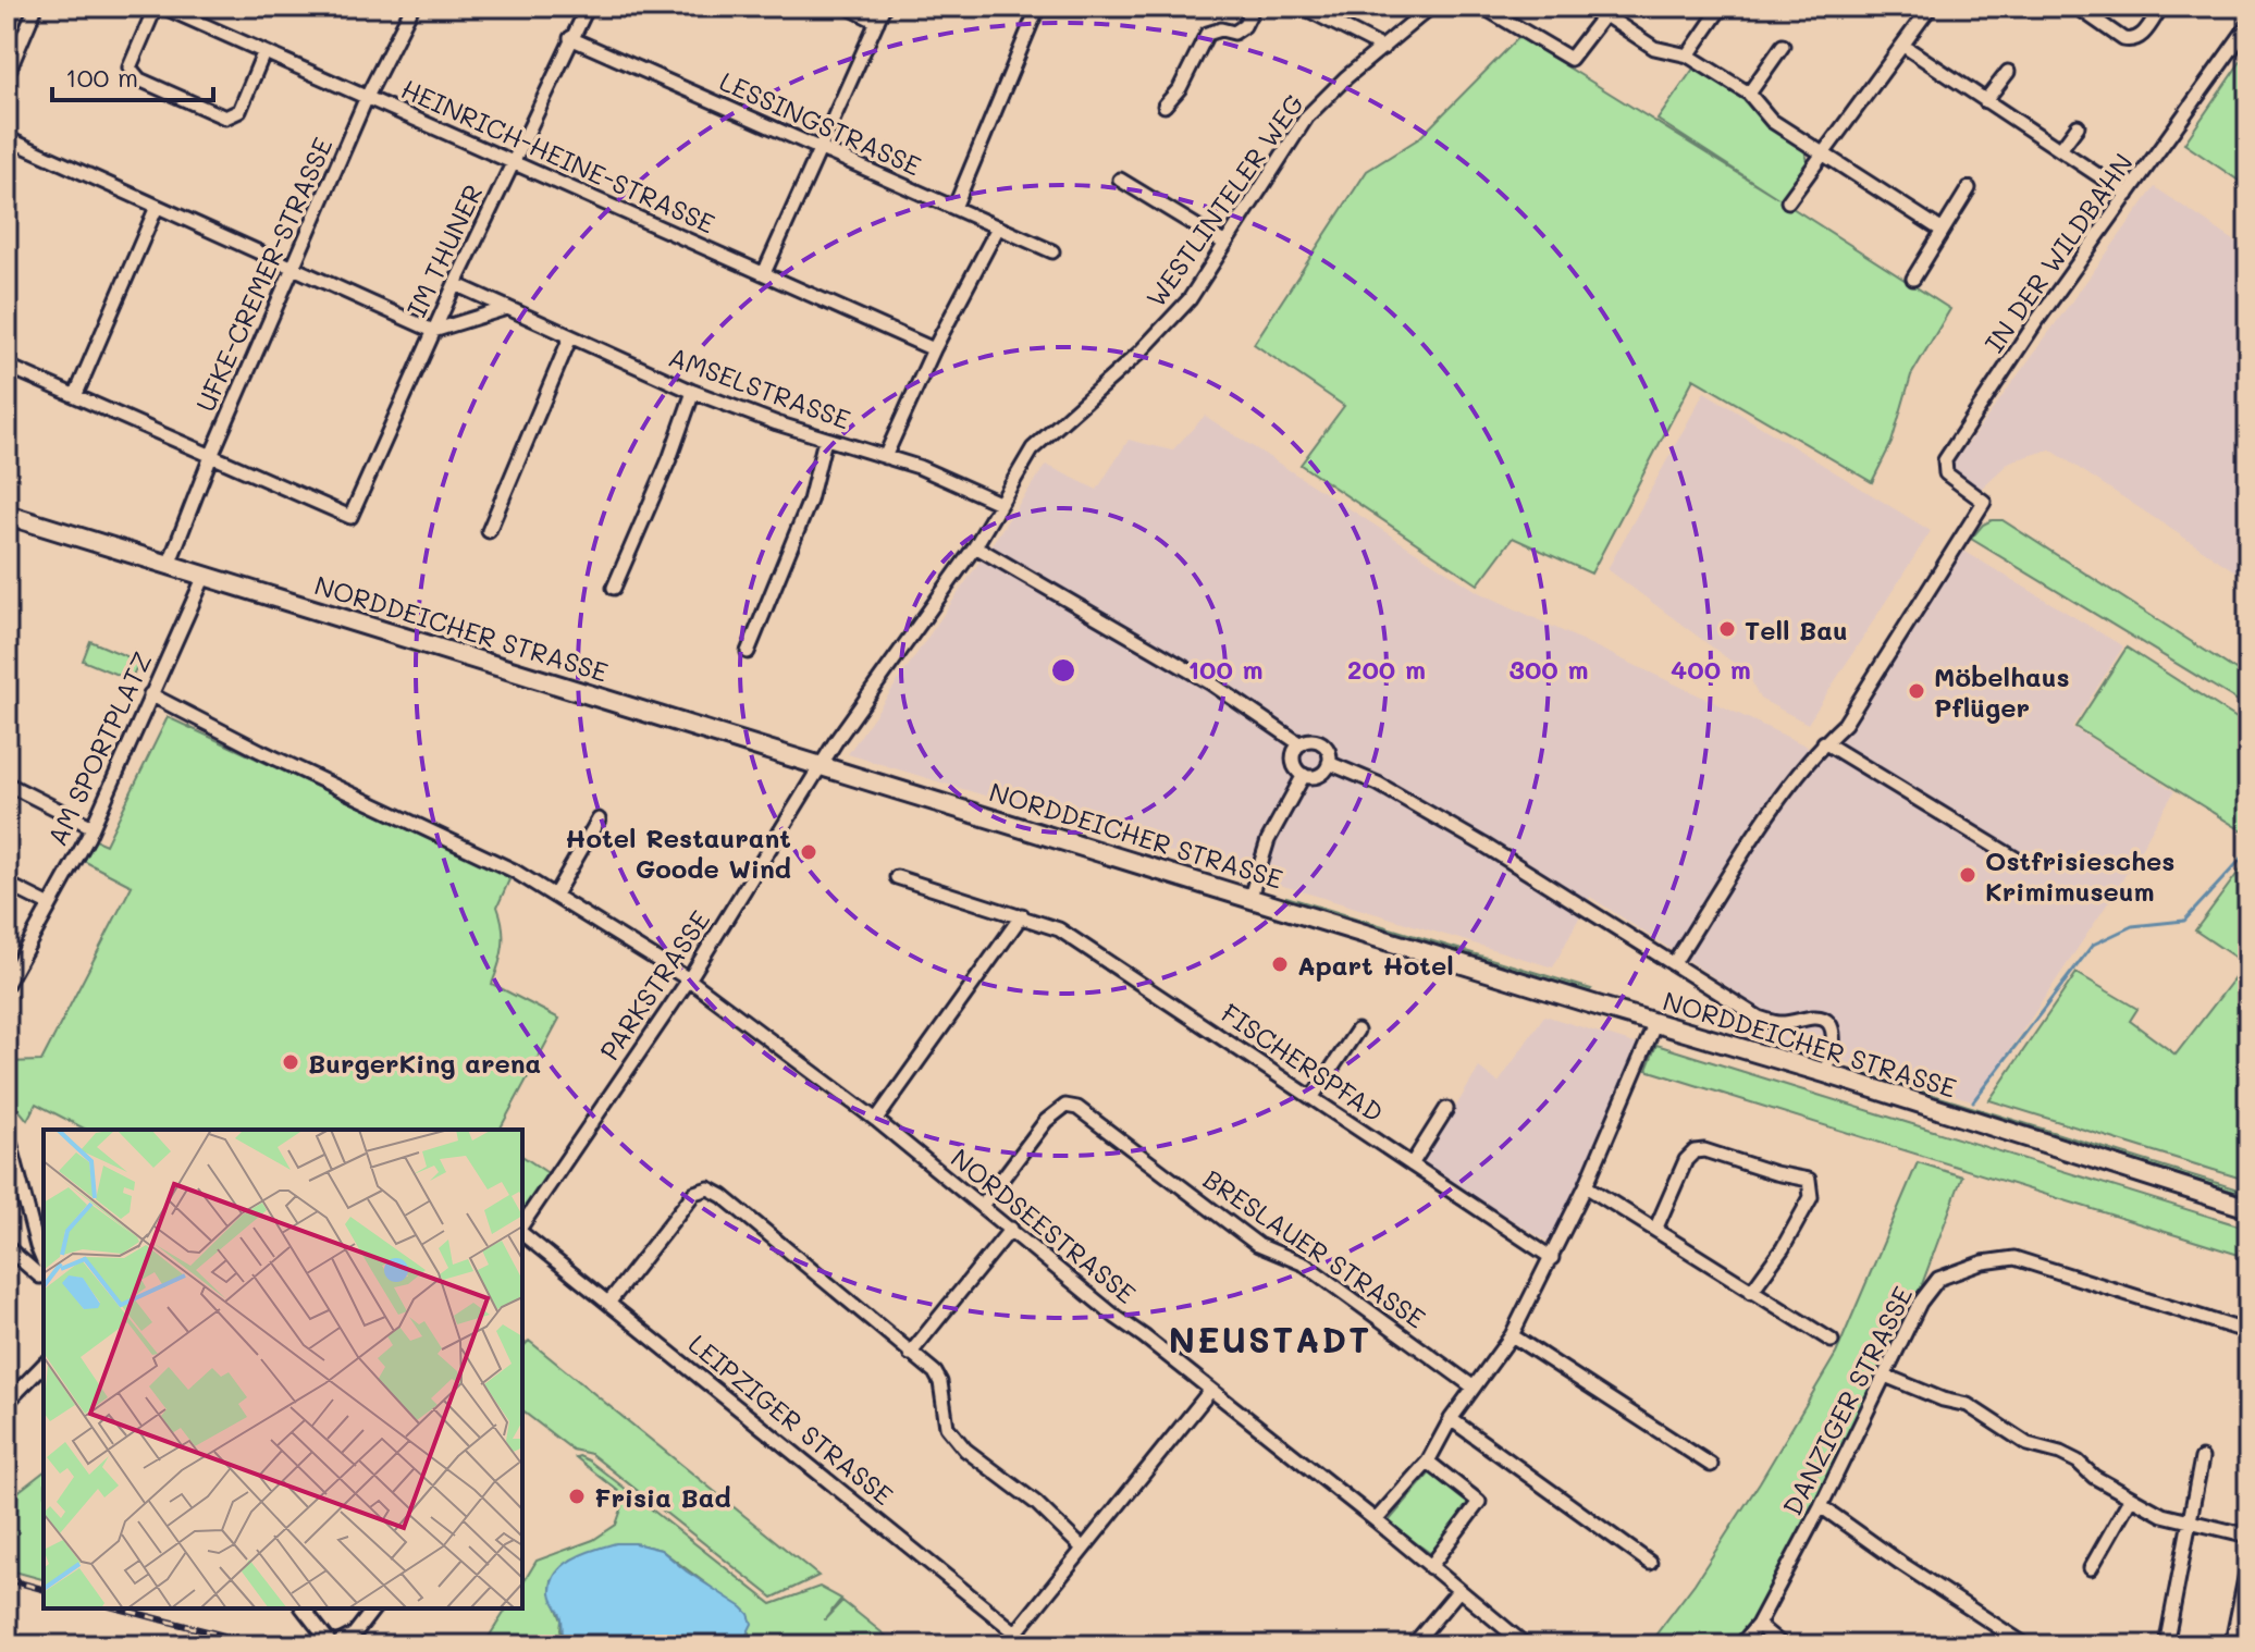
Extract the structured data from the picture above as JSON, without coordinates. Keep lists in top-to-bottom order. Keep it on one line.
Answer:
{"streets":{"main road":["NORDDEICHER STRASSE"],"street":["LESSINGSTRASSE","HEINRICH-HEINE-STRASSE","WESTLINTELER WEG","IM THUNER","IN DER WILDBAHN","UFKE-CREMER-STRASSE","AMSELSTRASSE","AM SPORTPLATZ","PARKSTRASSE","FISCHERSPFAD","NORDSEESTRASSE","BRESLAUER STRASSE","DANZIGER STRASSE","LEIPZIGER STRASSE"]},"crossings":[["LESSINGSTRASSE","IM THUNER"],["HEINRICH-HEINE-STRASSE","IM THUNER"],["HEINRICH-HEINE-STRASSE","UFKE-CREMER-STRASSE"],["WESTLINTELER WEG","AMSELSTRASSE"],["WESTLINTELER WEG","NORDDEICHER STRASSE"],["WESTLINTELER WEG","PARKSTRASSE"],["IM THUNER","UFKE-CREMER-STRASSE"],["IM THUNER","AMSELSTRASSE"],["UFKE-CREMER-STRASSE","NORDDEICHER STRASSE"],["NORDDEICHER STRASSE","AM SPORTPLATZ"],["NORDDEICHER STRASSE","PARKSTRASSE"],["AM SPORTPLATZ","NORDSEESTRASSE"],["PARKSTRASSE","NORDSEESTRASSE"],["NORDSEESTRASSE","BRESLAUER STRASSE"]],"districts":["NEUSTADT"],"places":["Tell Bau","Möbelhaus Pflüger","Hotel Restaurant Goode Wind","Ostfrisiesches Krimimuseum","Apart Hotel","BurgerKing arena","Frisia Bad"],"scale_bar":"100 m","rings":["100 m","200 m","300 m","400 m"]}
